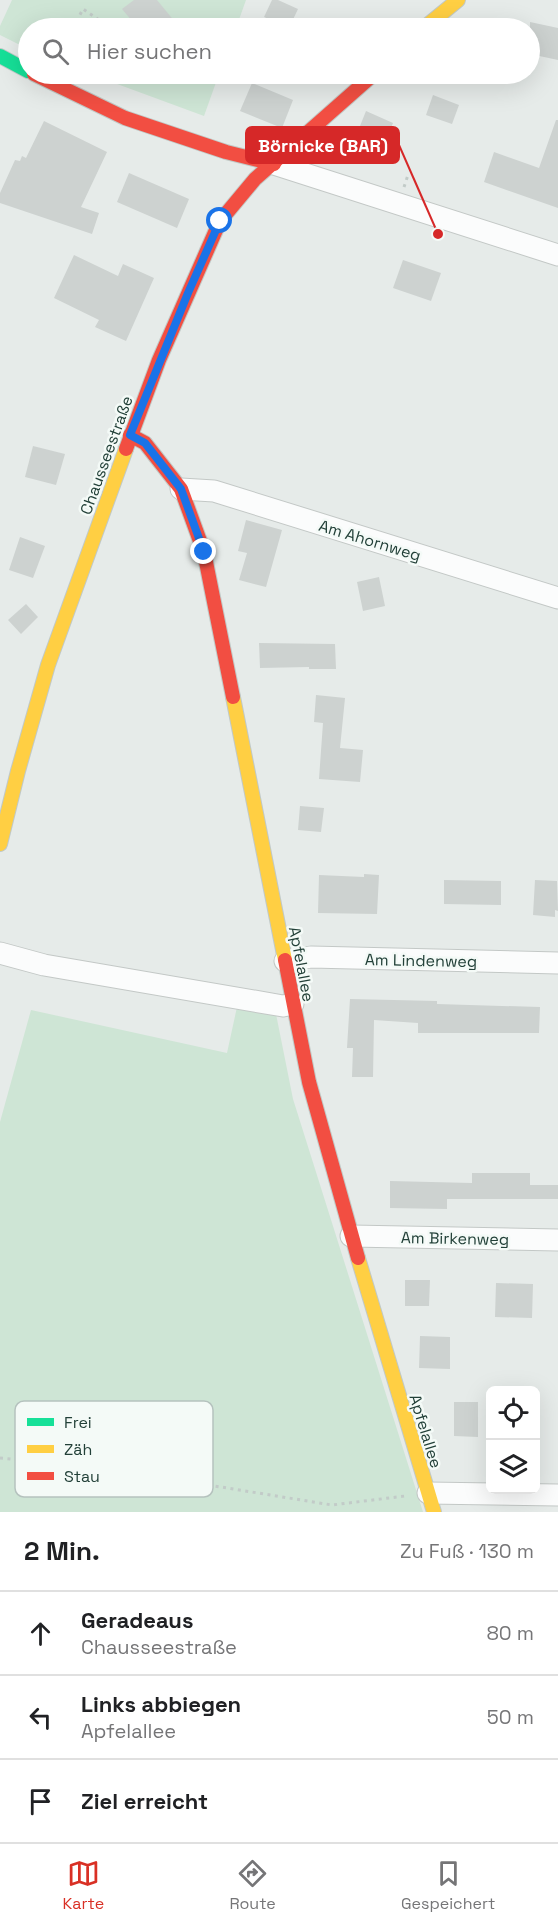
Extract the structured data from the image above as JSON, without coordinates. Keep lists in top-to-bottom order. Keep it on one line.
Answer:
{"streets":{"street":["Chausseestraße","Am Ahornweg","Am Lindenweg","Apfelallee","Am Birkenweg"]},"crossings":[["Chausseestraße","Apfelallee"],["Am Ahornweg","Apfelallee"],["Am Lindenweg","Apfelallee"],["Apfelallee","Am Birkenweg"]],"places":["Börnicke (BAR)"],"legend":["Frei","Zäh","Stau"],"page":{"search":"Hier suchen","heading":["2 Min.","Zu Fuß · 130 m"],"list":[["Geradeaus","Chausseestraße","80 m"],["Links abbiegen","Apfelallee","50 m"],"Ziel erreicht"],"nav":["Karte","Route","Gespeichert"]}}
